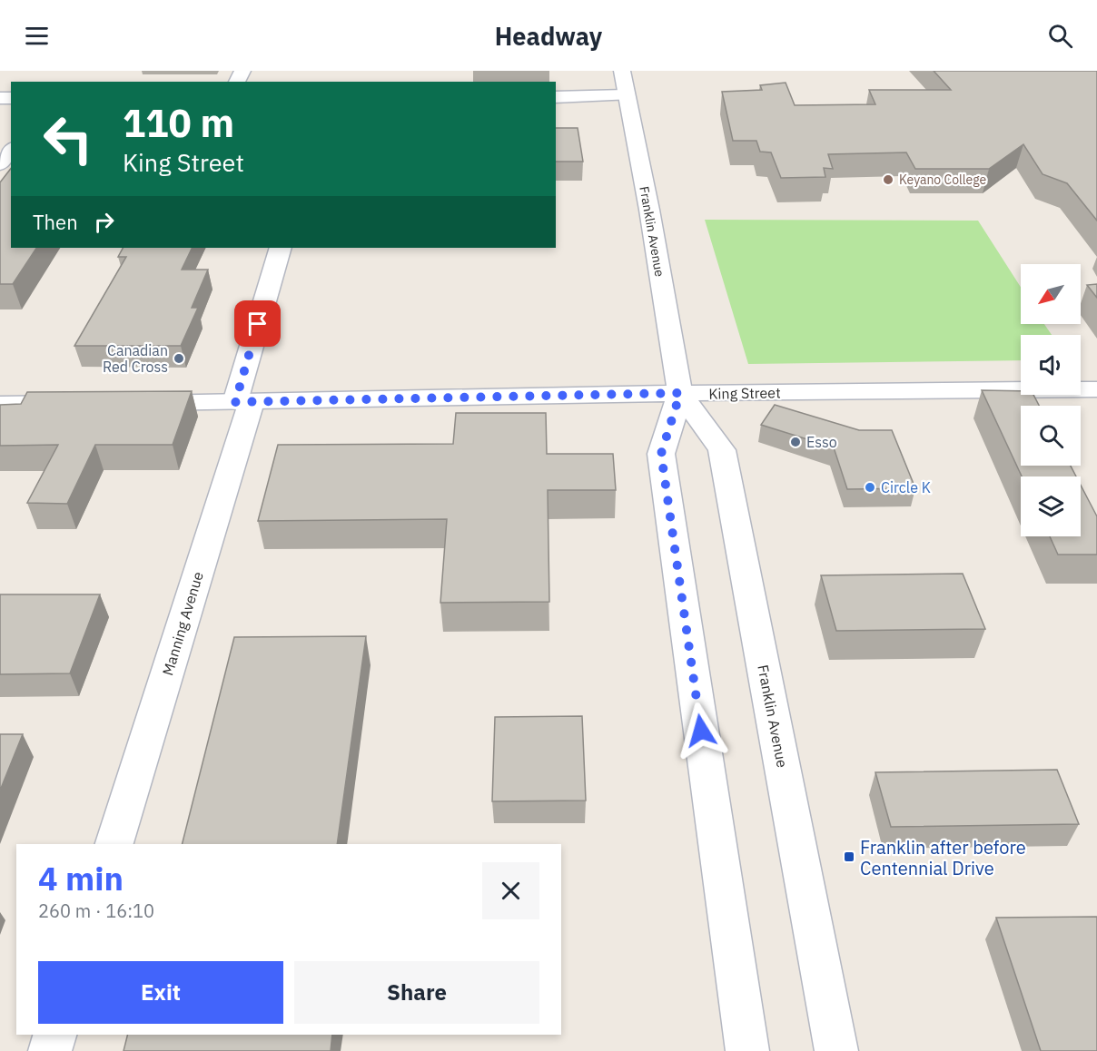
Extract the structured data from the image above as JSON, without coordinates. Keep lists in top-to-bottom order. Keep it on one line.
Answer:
{"streets":{"main road":["Franklin Avenue","King Street","Manning Avenue"]},"crossings":[["Franklin Avenue","King Street"],["King Street","Manning Avenue"]],"places":{"other":["Keyano College","Canadian Red Cross","Esso","Circle K"],"transit":["Franklin after before Centennial Drive"]},"north":"bottom left","page":{"header":"Headway","turn":["110 m","King Street"],"then":"Then","heading":["4 min","260 m · 16:10"],"buttons":["Exit","Share"]}}
